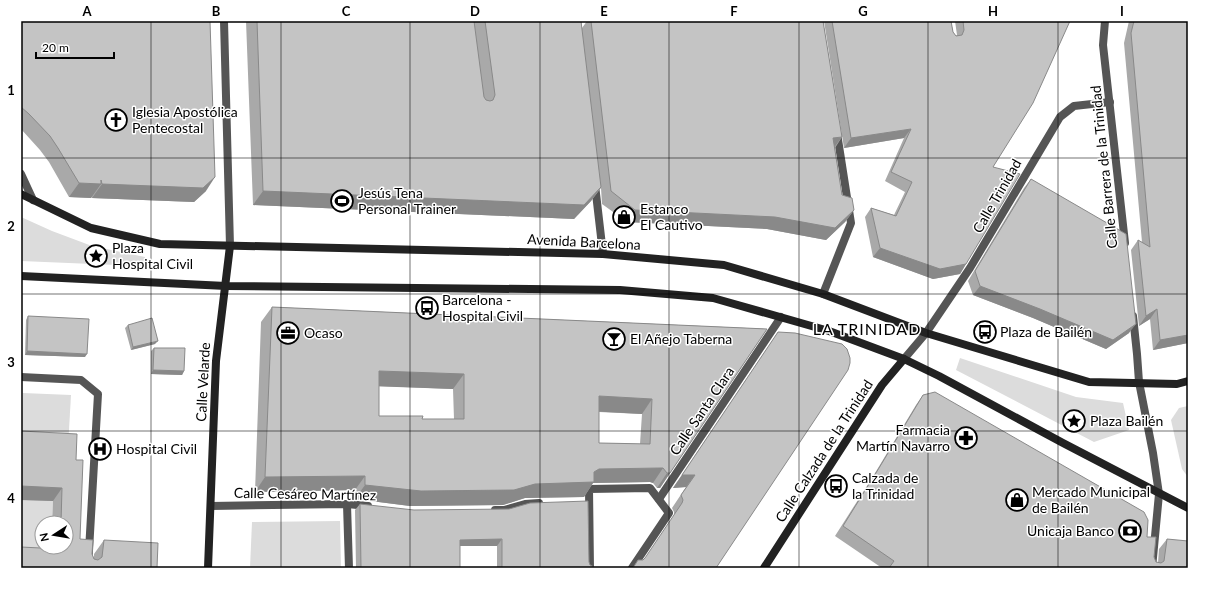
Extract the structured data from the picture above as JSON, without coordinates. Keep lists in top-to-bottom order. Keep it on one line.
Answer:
{"streets":{"main road":["Avenida Barcelona","Calle Velarde","Calle Calzada de la Trinidad"],"street":["Calle Barrera de la Trinidad","Calle Trinidad","Calle Santa Clara","Calle Cesáreo Martínez"]},"crossings":[["Calle Barrera de la Trinidad","Calle Trinidad"],["Calle Trinidad","Avenida Barcelona"],["Calle Trinidad","Calle Calzada de la Trinidad"],["Avenida Barcelona","Calle Velarde"],["Avenida Barcelona","Calle Calzada de la Trinidad"],["Calle Velarde","Calle Cesáreo Martínez"]],"districts":["LA TRINIDAD"],"places":{"church":["Iglesia Apostólica Pentecostal"],"sports":["Jesús Tena Personal Trainer"],"shop":["Estanco El Cautivo","Mercado Municipal de Bailén"],"place":["Plaza Hospital Civil","Plaza Bailén"],"bus stop":["Barcelona - Hospital Civil","Plaza de Bailén","Calzada de la Trinidad"],"office":["Ocaso"],"bar":["El Añejo Taberna"],"pharmacy":["Farmacia Martín Navarro"],"hospital":["Hospital Civil"],"bank":["Unicaja Banco"]},"scale_bar":"20 m","north":"left","grid":{"columns":["A","B","C","D","E","F","G","H","I"],"rows":["1","2","3","4"]}}
